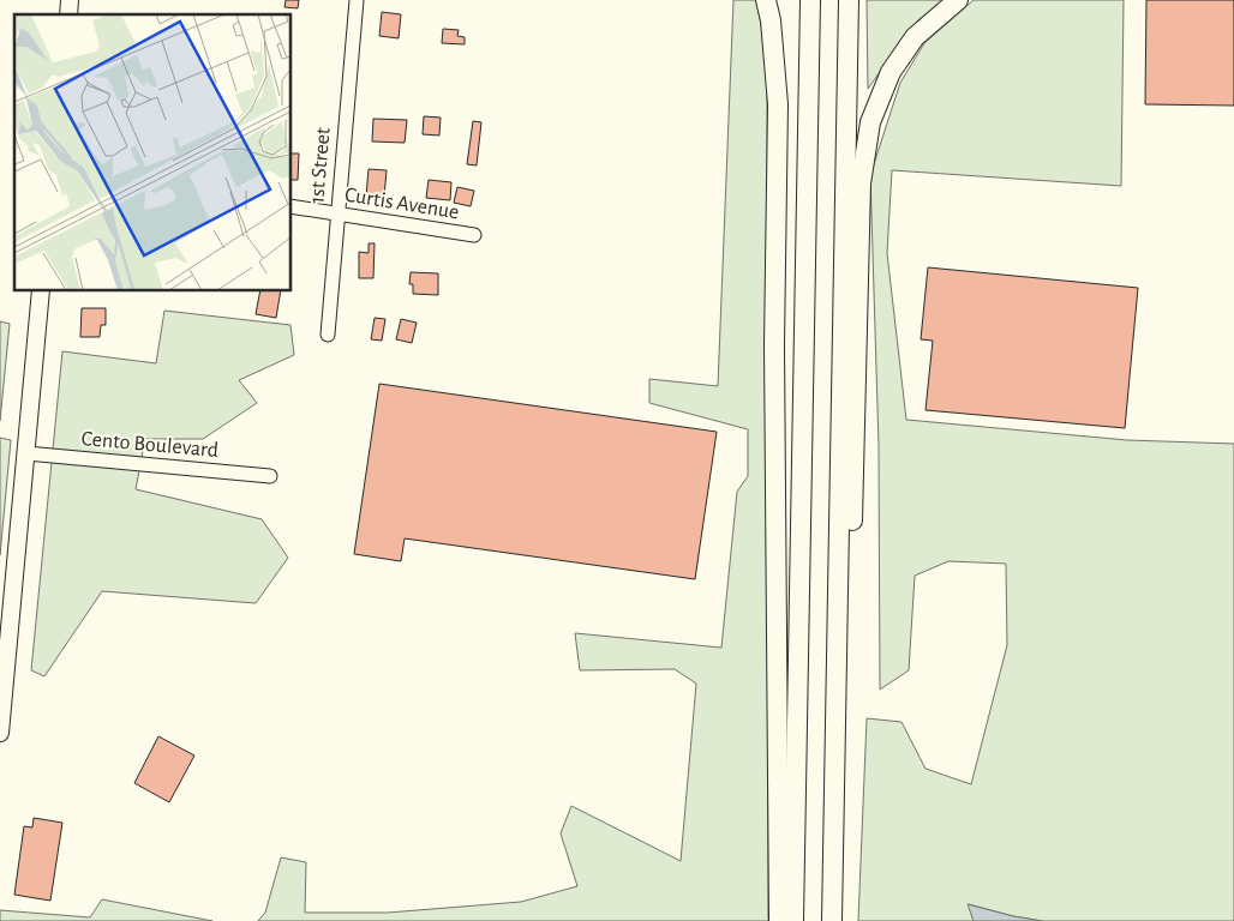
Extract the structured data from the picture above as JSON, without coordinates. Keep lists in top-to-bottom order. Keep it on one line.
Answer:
{"streets":{"street":["1st Street","Curtis Avenue","Cento Boulevard"]},"crossings":[["1st Street","Curtis Avenue"]]}
